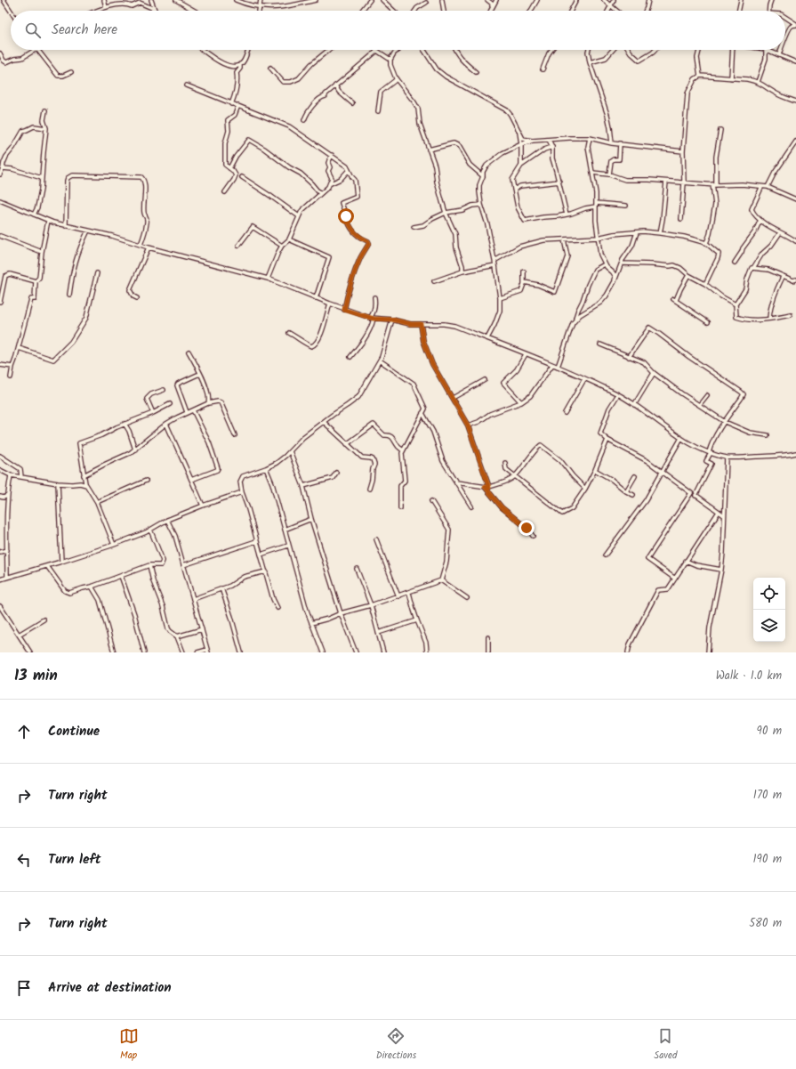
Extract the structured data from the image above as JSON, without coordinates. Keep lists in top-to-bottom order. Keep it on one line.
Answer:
{"page":{"search":"Search here","heading":["13 min","Walk · 1.0 km"],"list":[["Continue","90 m"],["Turn right","170 m"],["Turn left","190 m"],["Turn right","580 m"],"Arrive at destination"],"nav":["Map","Directions","Saved"]}}
